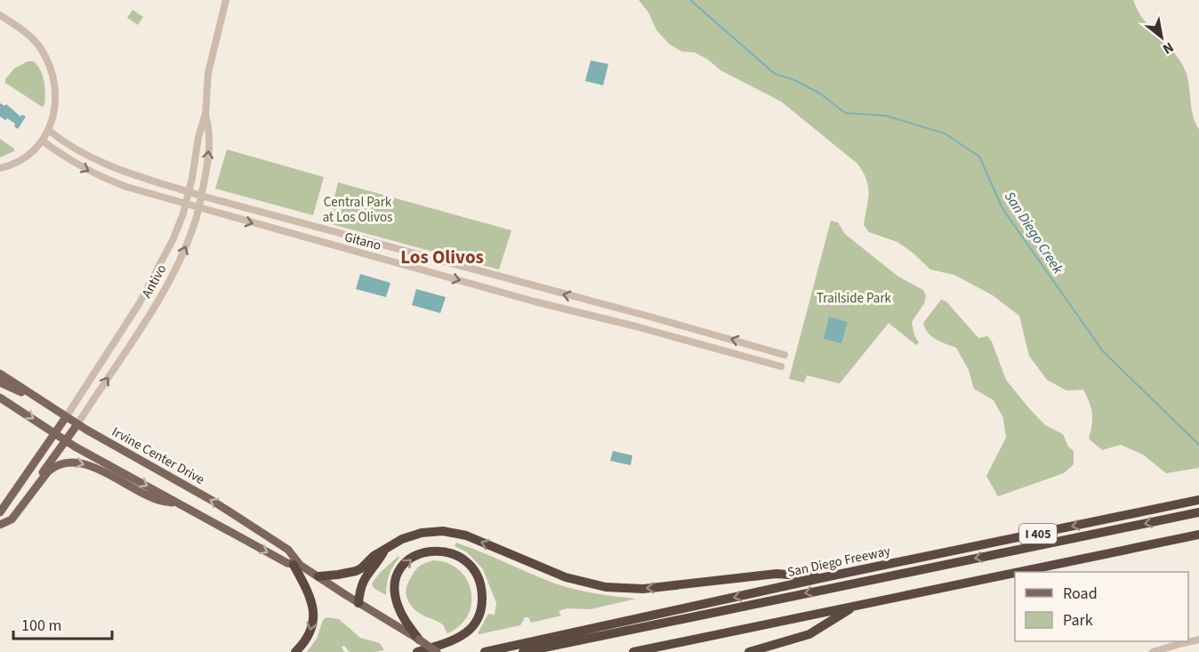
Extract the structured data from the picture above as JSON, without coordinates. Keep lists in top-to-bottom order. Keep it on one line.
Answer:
{"streets":{"highway":["I 405","San Diego Freeway"],"main road":["Antivo","Irvine Center Drive"],"street":["Gitano"]},"crossings":[["Gitano","Antivo"],["Antivo","Irvine Center Drive"]],"districts":["Los Olivos"],"water":["San Diego Creek"],"parks":["Central Park at Los Olivos","Trailside Park"],"legend":["Road","Park"],"scale_bar":"100 m","north":"bottom right"}
